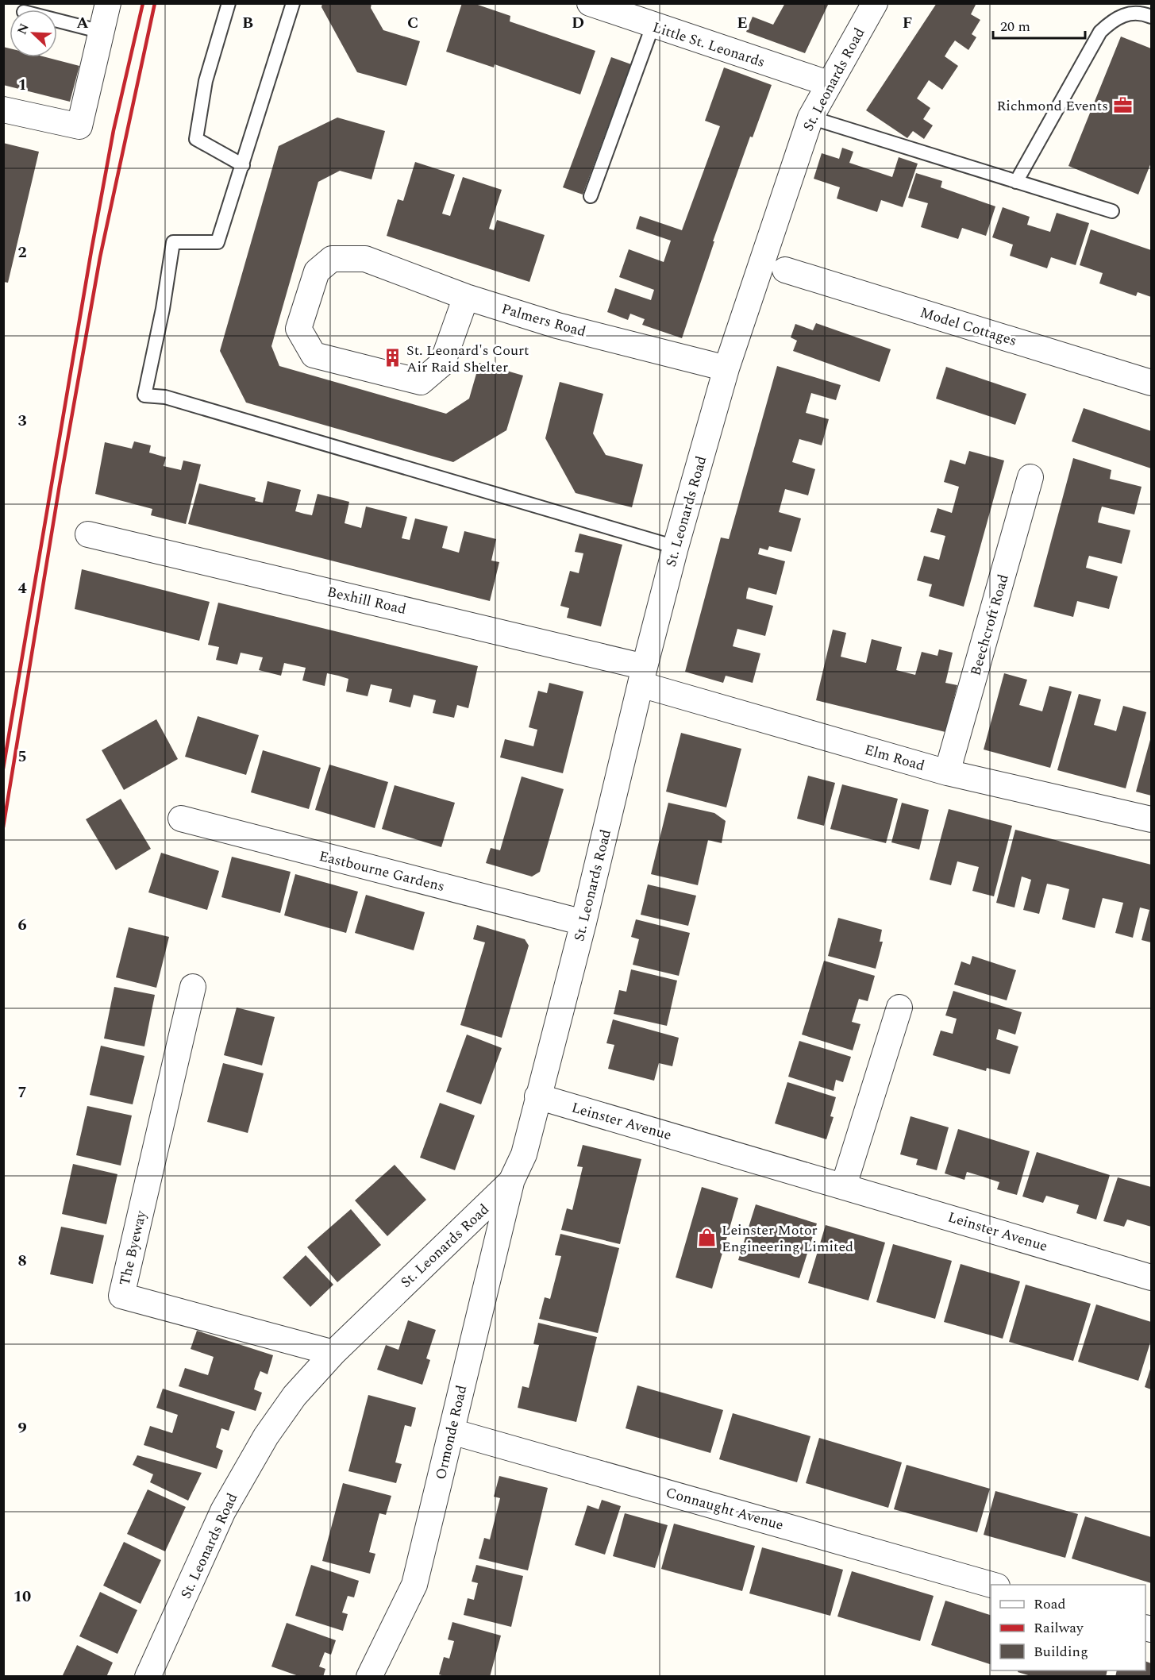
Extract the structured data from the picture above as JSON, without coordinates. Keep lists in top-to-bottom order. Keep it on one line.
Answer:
{"streets":{"street":["Little St. Leonards","St. Leonards Road","Palmers Road","Model Cottages","Bexhill Road","Beechcroft Road","Elm Road","Eastbourne Gardens","Leinster Avenue","The Byeway","Ormonde Road","Connaught Avenue"]},"crossings":[["Little St. Leonards","St. Leonards Road"],["St. Leonards Road","Palmers Road"],["St. Leonards Road","Bexhill Road"],["St. Leonards Road","Elm Road"],["St. Leonards Road","Eastbourne Gardens"],["St. Leonards Road","Leinster Avenue"],["St. Leonards Road","The Byeway"],["St. Leonards Road","Ormonde Road"],["Bexhill Road","Elm Road"],["Beechcroft Road","Elm Road"],["Ormonde Road","Connaught Avenue"]],"places":{"office":["Richmond Events"],"building":["St. Leonard's Court Air Raid Shelter"],"shop":["Leinster Motor Engineering Limited"]},"legend":["Road","Railway","Building"],"scale_bar":"20 m","north":"top left","grid":{"columns":["A","B","C","D","E","F"],"rows":["1","2","3","4","5","6","7","8","9","10"]}}
